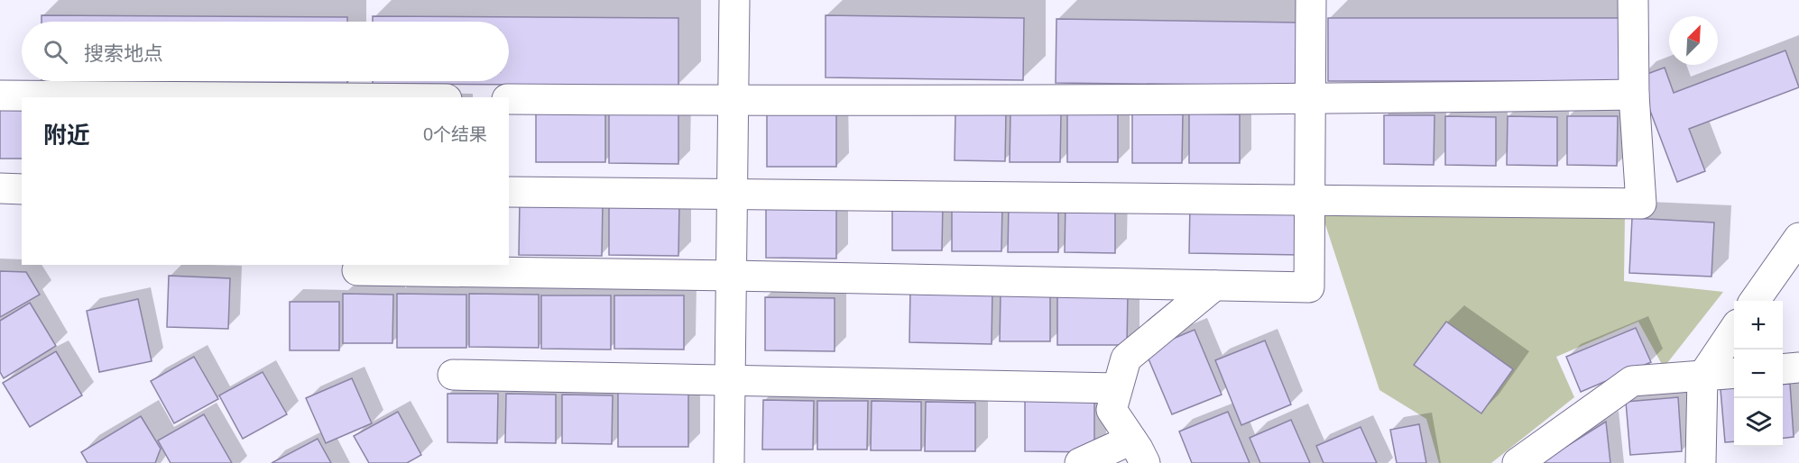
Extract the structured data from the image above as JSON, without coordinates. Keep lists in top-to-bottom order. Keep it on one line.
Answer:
{"north":"top right","page":{"search":"搜索地点","heading":["附近","0个结果"],"map_buttons":["+","−"]}}
